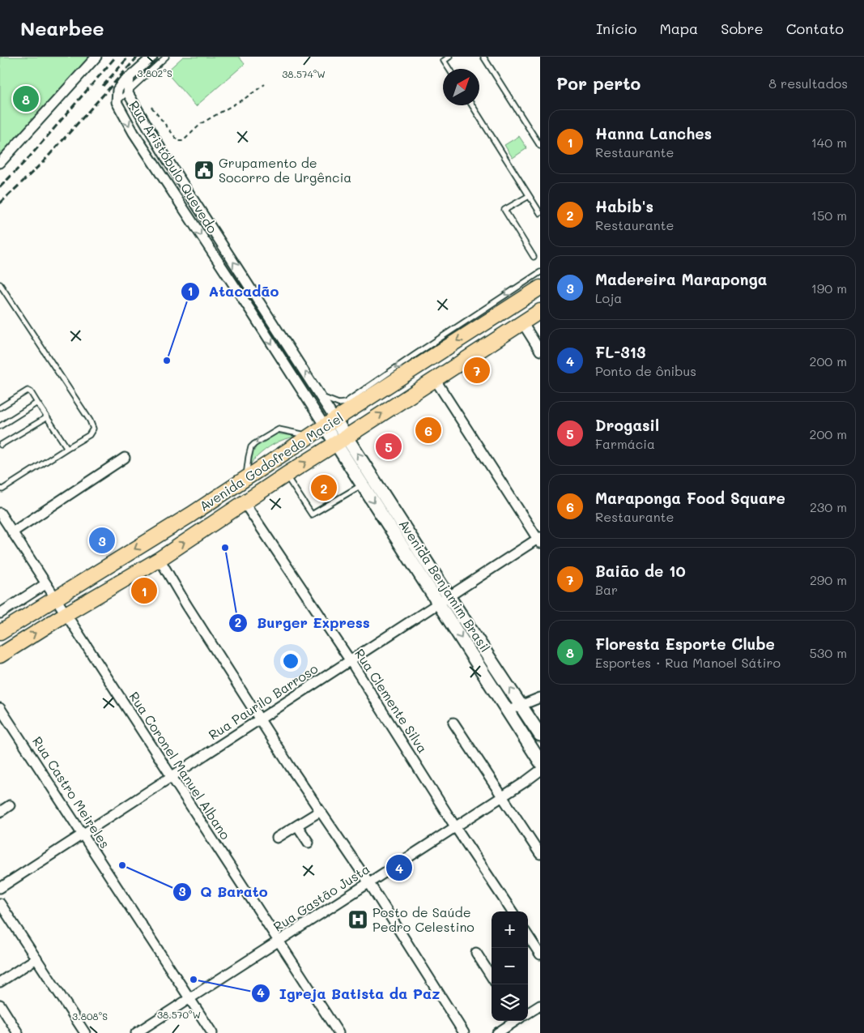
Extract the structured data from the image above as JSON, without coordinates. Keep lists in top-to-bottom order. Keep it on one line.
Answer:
{"streets":{"main road":["Avenida Godofredo Maciel","Avenida Benjamim Brasil"],"street":["Rua Aristóbulo Quevedo","Rua Clemente Silva","Rua Paurilo Barroso","Rua Coronel Manuel Albano","Rua Castro Meireles","Rua Gastão Justa"]},"crossings":[["Rua Aristóbulo Quevedo","Avenida Godofredo Maciel"],["Rua Aristóbulo Quevedo","Avenida Benjamim Brasil"],["Avenida Godofredo Maciel","Avenida Benjamim Brasil"],["Avenida Godofredo Maciel","Rua Clemente Silva"],["Avenida Godofredo Maciel","Rua Coronel Manuel Albano"],["Avenida Benjamim Brasil","Rua Paurilo Barroso"],["Rua Clemente Silva","Rua Paurilo Barroso"],["Rua Clemente Silva","Rua Gastão Justa"],["Rua Paurilo Barroso","Rua Coronel Manuel Albano"],["Rua Paurilo Barroso","Rua Castro Meireles"],["Rua Coronel Manuel Albano","Rua Gastão Justa"],["Rua Castro Meireles","Rua Gastão Justa"]],"places":{"public building":["Grupamento de Socorro de Urgência"],"other":["Atacadão","Burger Express","Q Barato","Igreja Batista da Paz"],"hospital":["Posto de Saúde Pedro Celestino"]},"north":"top right","page":{"header":"Nearbee","nav":["Início","Mapa","Sobre","Contato"],"heading":["Por perto","8 resultados"],"pins":["8","7","6","5","2","3","1","4"],"list":[{"mark":"1","name":"Hanna Lanches","note":"Restaurante","value":"140 m"},{"mark":"2","name":"Habib's","note":"Restaurante","value":"150 m"},{"mark":"3","name":"Madereira Maraponga","note":"Loja","value":"190 m"},{"mark":"4","name":"FL-313","note":"Ponto de ônibus","value":"200 m"},{"mark":"5","name":"Drogasil","note":"Farmácia","value":"200 m"},{"mark":"6","name":"Maraponga Food Square","note":"Restaurante","value":"230 m"},{"mark":"7","name":"Baião de 10","note":"Bar","value":"290 m"},{"mark":"8","name":"Floresta Esporte Clube","note":"Esportes · Rua Manoel Sátiro","value":"530 m"}],"map_buttons":["+","−"]},"coordinates":["3.802°S","38.574°W","38.570°W","3.808°S"]}
